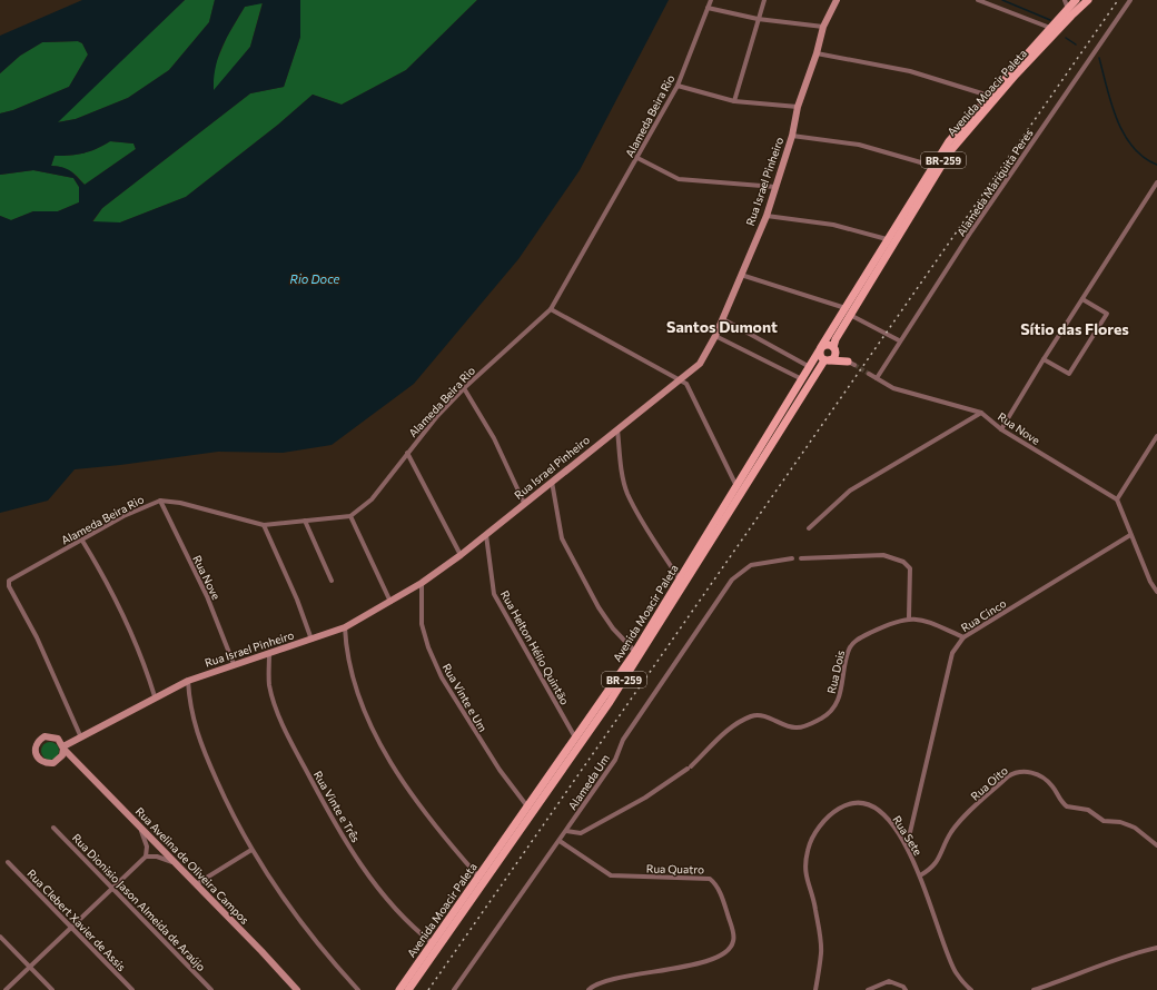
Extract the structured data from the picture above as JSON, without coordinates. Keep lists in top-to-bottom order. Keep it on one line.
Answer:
{"streets":{"main road":["Avenida Moacir Paleta","BR-259"],"street":["Alameda Beira Rio","Rua Israel Pinheiro","Alameda Mariquita Peres","Rua Nove","Rua Cinco","Rua Helton Hélio Quintão","Rua Dois","Rua Vinte e Um","Alameda Um","Rua Oito","Rua Vinte e Três","Rua Sete","Rua Avelina de Oliveira Campos","Rua Quatro","Rua Dionisio Jason Almeida de Araújo","Rua Clebert Xavier de Assis"]},"crossings":[["Avenida Moacir Paleta","Rua Helton Hélio Quintão"],["Avenida Moacir Paleta","Rua Vinte e Um"],["Avenida Moacir Paleta","Rua Vinte e Três"],["Alameda Beira Rio","Rua Israel Pinheiro"],["Alameda Beira Rio","Rua Nove"],["Rua Israel Pinheiro","Rua Nove"],["Rua Israel Pinheiro","Rua Helton Hélio Quintão"],["Rua Israel Pinheiro","Rua Vinte e Um"],["Rua Israel Pinheiro","Rua Vinte e Três"],["Rua Israel Pinheiro","Rua Avelina de Oliveira Campos"],["Rua Cinco","Rua Sete"],["Rua Dois","Alameda Um"],["Alameda Um","Rua Quatro"],["Rua Oito","Rua Sete"]],"districts":["Santos Dumont","Sítio das Flores"],"water":["Rio Doce"]}
